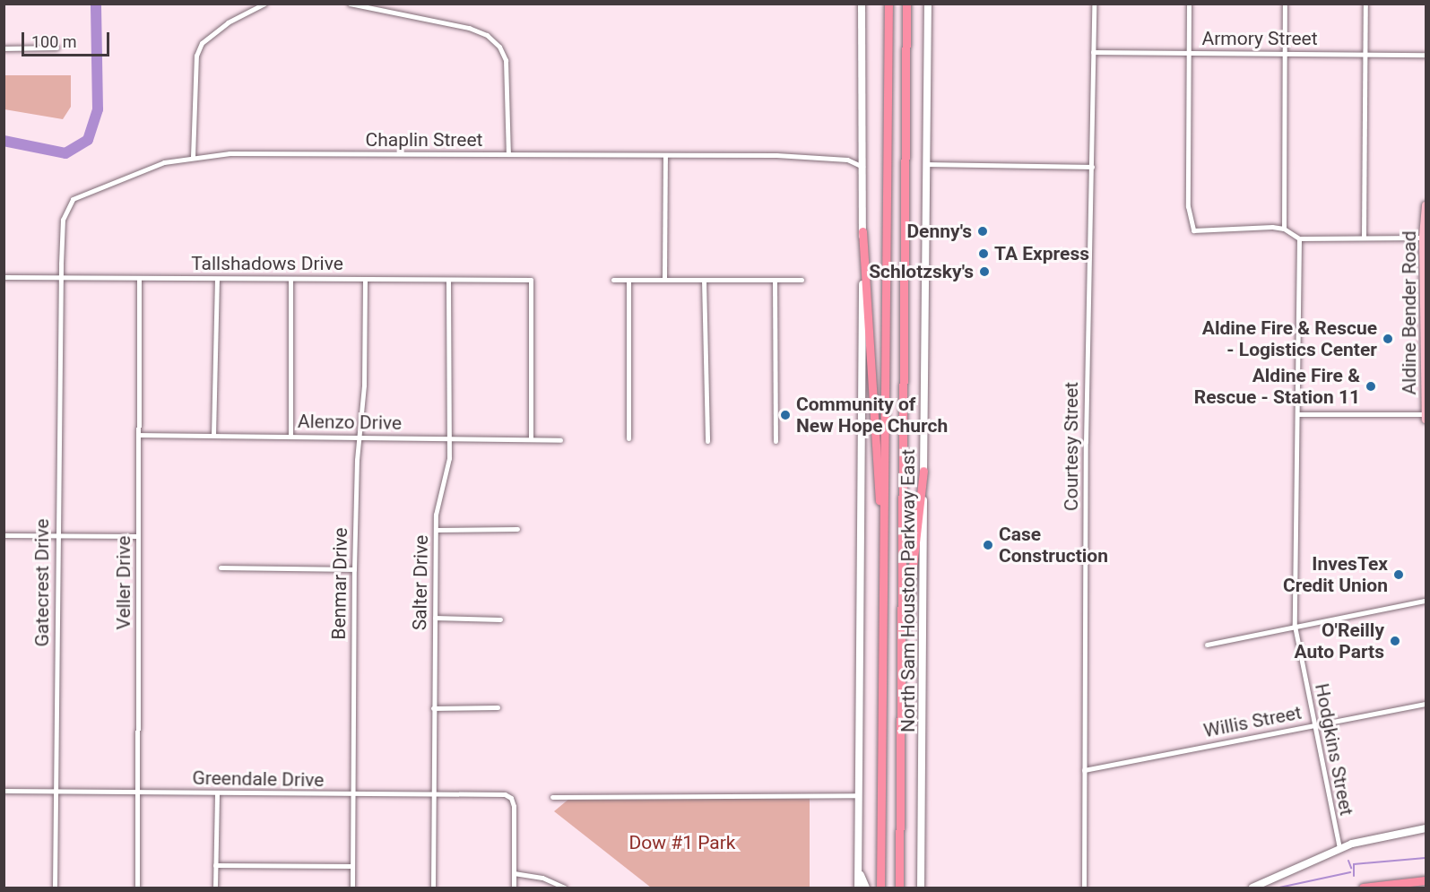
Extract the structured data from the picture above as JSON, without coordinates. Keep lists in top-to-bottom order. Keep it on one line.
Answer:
{"streets":{"highway":["North Sam Houston Parkway East"],"main road":["Aldine Bender Road"],"street":["Armory Street","Chaplin Street","Tallshadows Drive","Alenzo Drive","Courtesy Street","Gatecrest Drive","Veller Drive","Salter Drive","Benmar Drive","Willis Street","Hodgkins Street","Greendale Drive"]},"crossings":[["Armory Street","Courtesy Street"],["Chaplin Street","Tallshadows Drive"],["Chaplin Street","Gatecrest Drive"],["Tallshadows Drive","Alenzo Drive"],["Tallshadows Drive","Gatecrest Drive"],["Tallshadows Drive","Veller Drive"],["Tallshadows Drive","Salter Drive"],["Tallshadows Drive","Benmar Drive"],["Alenzo Drive","Veller Drive"],["Alenzo Drive","Salter Drive"],["Alenzo Drive","Benmar Drive"],["Courtesy Street","Willis Street"],["Gatecrest Drive","Greendale Drive"],["Veller Drive","Greendale Drive"],["Salter Drive","Greendale Drive"],["Benmar Drive","Greendale Drive"],["Willis Street","Hodgkins Street"]],"parks":["Dow #1 Park"],"places":["Denny's","TA Express","Schlotzsky's","Aldine Fire & Rescue - Logistics Center","Aldine Fire & Rescue - Station 11","Community of New Hope Church","Case Construction","InvesTex Credit Union","O'Reilly Auto Parts"],"scale_bar":"100 m"}
